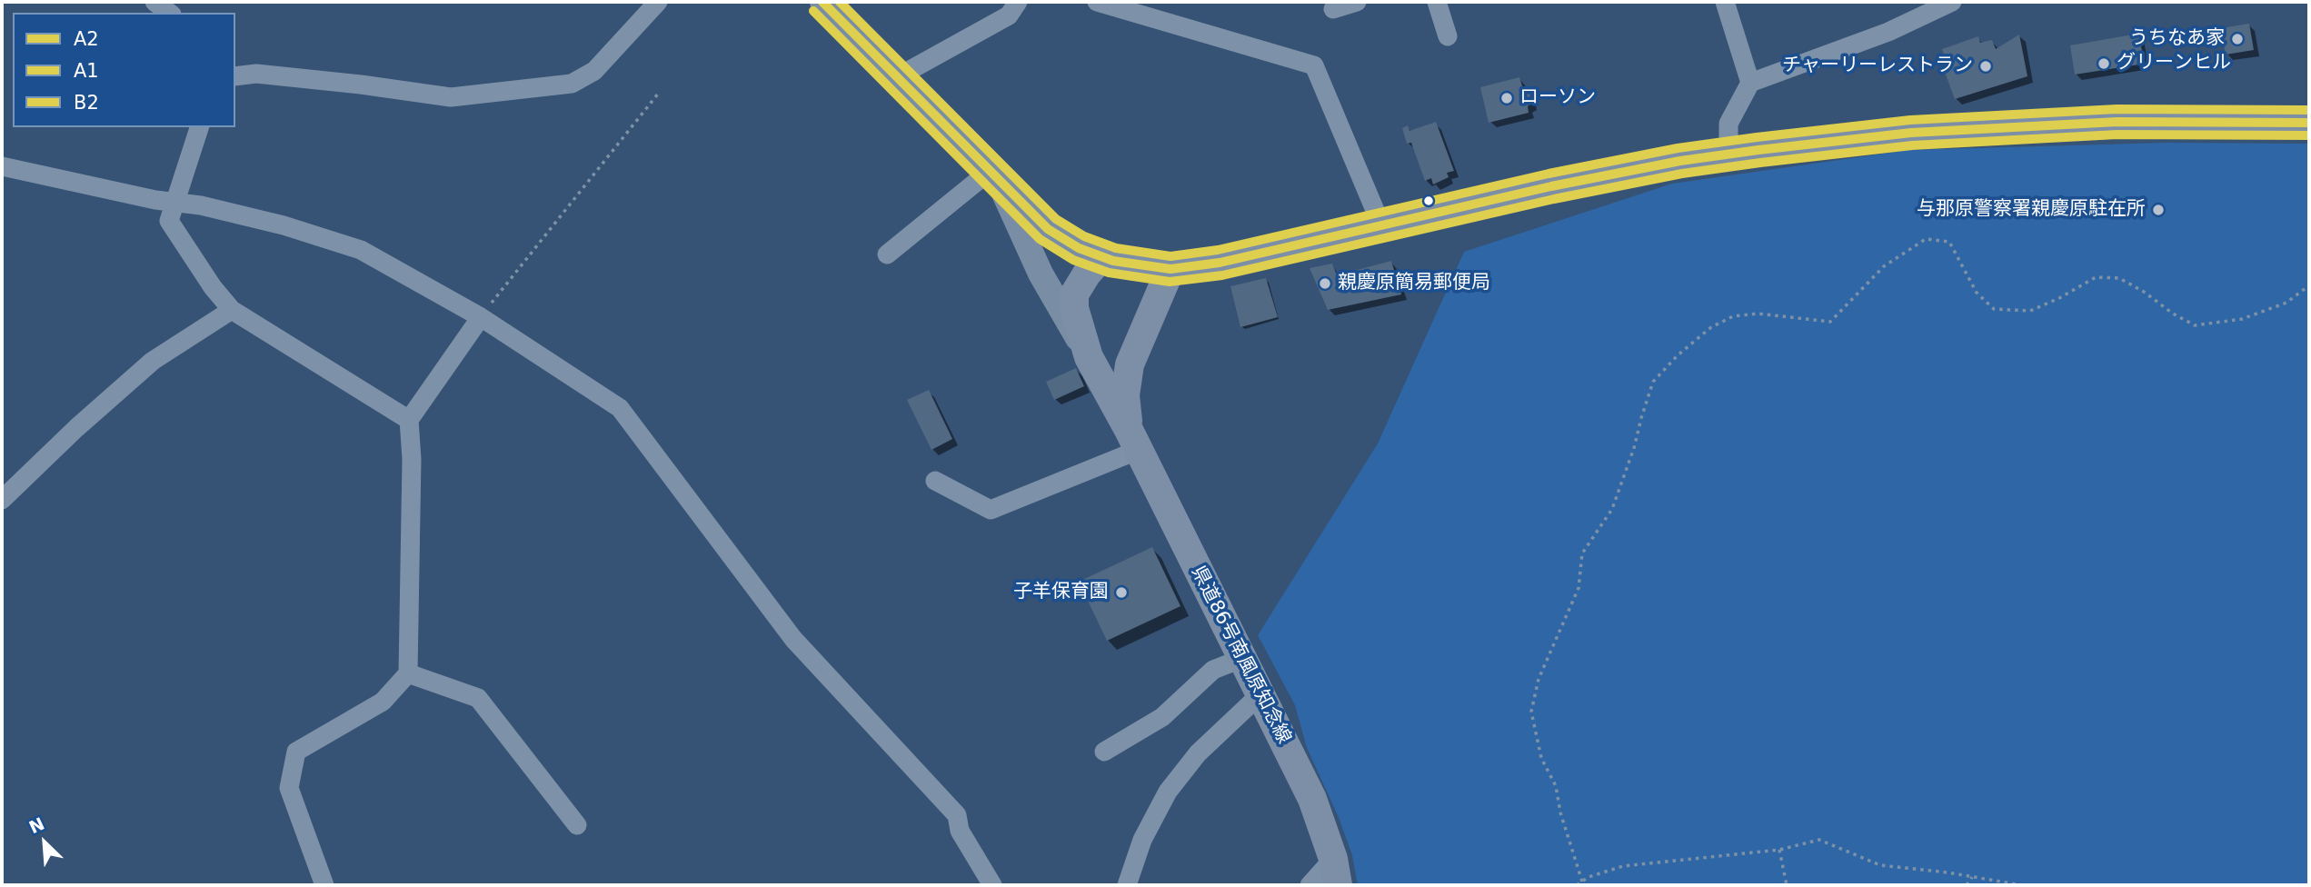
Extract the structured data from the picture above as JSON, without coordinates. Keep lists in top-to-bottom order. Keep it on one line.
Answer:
{"streets":{"main road":["県道86号南風原知念線"]},"places":["うちなあ家","グリーンヒル","チャーリーレストラン","ローソン","与那原警察署親慶原駐在所","親慶原簡易郵便局","子羊保育園"],"lines":["transit line A2","transit line B2","transit line A1"],"legend":["A2","A1","B2"],"north":"top left"}
